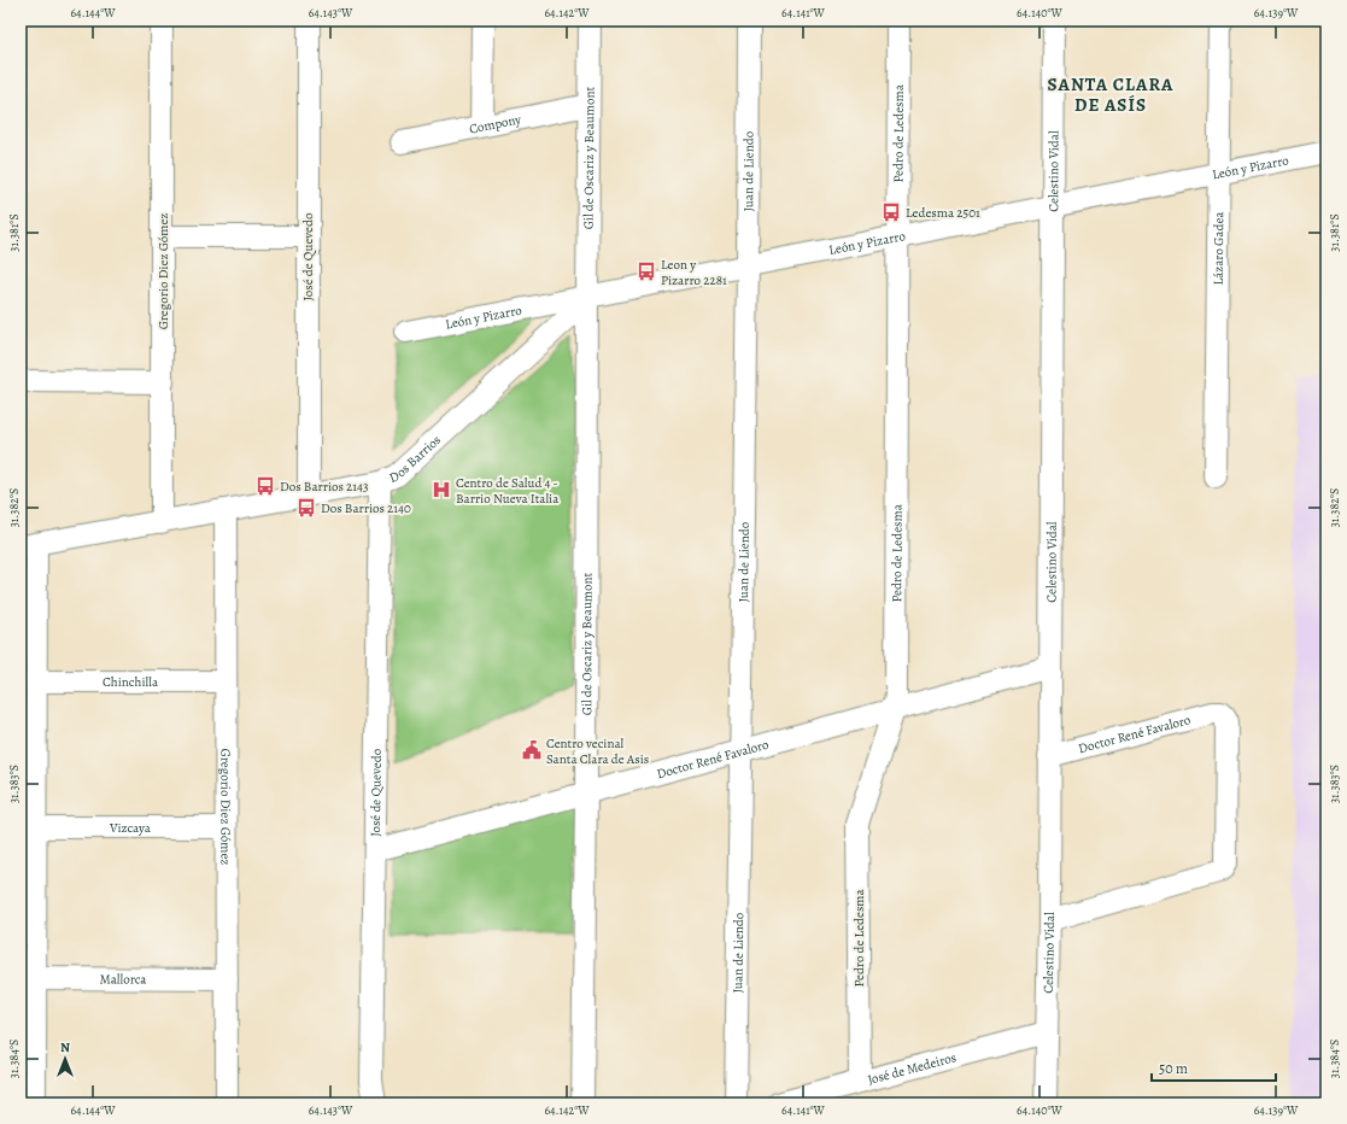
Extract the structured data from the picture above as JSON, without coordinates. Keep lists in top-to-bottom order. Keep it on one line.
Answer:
{"streets":{"street":["Compony","Pedro de Ledesma","Gil de Oscariz y Beaumont","León y Pizarro","Juan de Liendo","Celestino Vidal","Lázaro Gadea","José de Quevedo","Gregorio Diez Gómez","Dos Barrios","Chinchilla","Doctor René Favaloro","Vizcaya","Mallorca","José de Medeiros"]},"crossings":[["Compony","Gil de Oscariz y Beaumont"],["Pedro de Ledesma","León y Pizarro"],["Pedro de Ledesma","Doctor René Favaloro"],["Pedro de Ledesma","José de Medeiros"],["Gil de Oscariz y Beaumont","León y Pizarro"],["Gil de Oscariz y Beaumont","Dos Barrios"],["Gil de Oscariz y Beaumont","Doctor René Favaloro"],["León y Pizarro","Juan de Liendo"],["León y Pizarro","Celestino Vidal"],["León y Pizarro","Lázaro Gadea"],["León y Pizarro","Dos Barrios"],["Juan de Liendo","Doctor René Favaloro"],["Celestino Vidal","Doctor René Favaloro"],["Celestino Vidal","José de Medeiros"],["José de Quevedo","Dos Barrios"],["José de Quevedo","Doctor René Favaloro"],["Gregorio Diez Gómez","Dos Barrios"],["Gregorio Diez Gómez","Chinchilla"],["Gregorio Diez Gómez","Vizcaya"],["Gregorio Diez Gómez","Mallorca"]],"districts":["SANTA CLARA DE ASÍS"],"places":{"bus stop":["Ledesma 2501","Leon y Pizarro 2281","Dos Barrios 2143","Dos Barrios 2140"],"hospital":["Centro de Salud 4 - Barrio Nueva Italia"],"public building":["Centro vecinal Santa Clara de Asis"]},"scale_bar":"50 m","north":"top","coordinates":["64.144°W","64.143°W","64.142°W","64.141°W","64.140°W","64.139°W","31.381°S","31.382°S","31.383°S","31.384°S"]}
